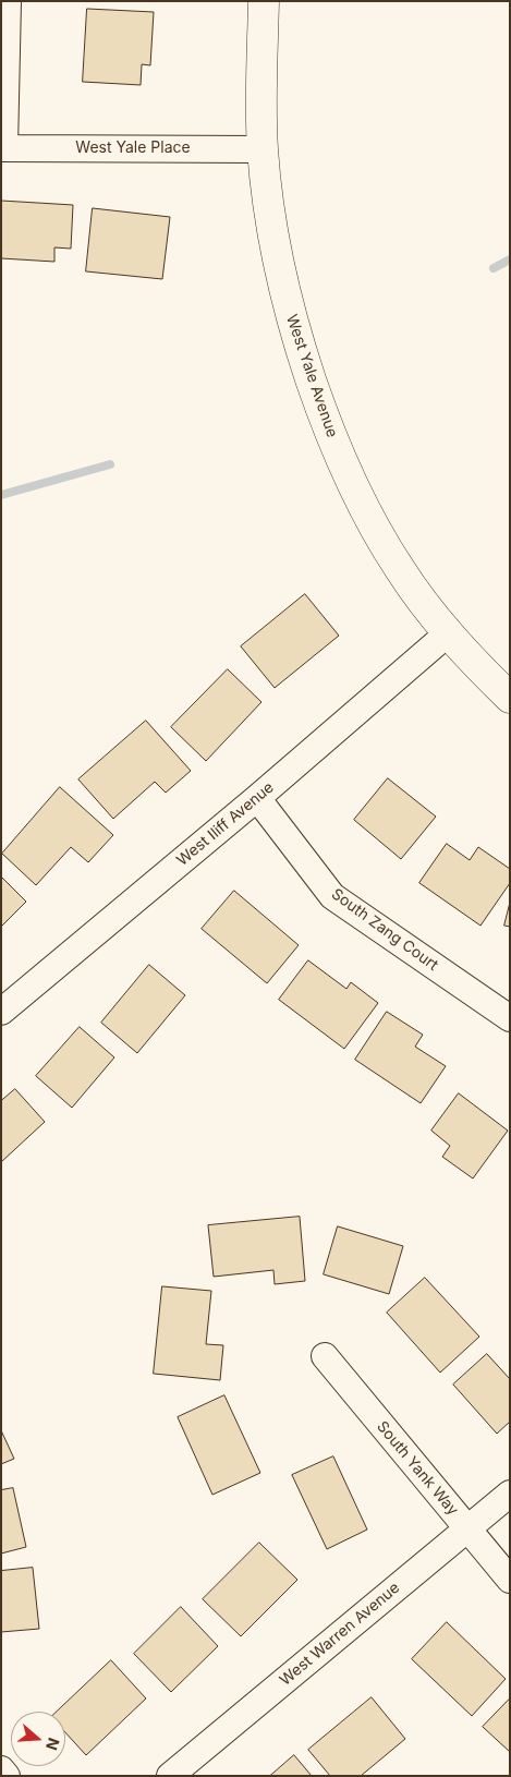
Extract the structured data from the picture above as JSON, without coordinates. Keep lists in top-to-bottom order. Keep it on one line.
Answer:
{"streets":{"street":["West Yale Place","West Yale Avenue","West Iliff Avenue","South Zang Court","South Yank Way","West Warren Avenue"]},"crossings":[["West Yale Place","West Yale Avenue"],["West Yale Avenue","West Iliff Avenue"],["West Iliff Avenue","South Zang Court"],["South Yank Way","West Warren Avenue"]],"north":"right"}
